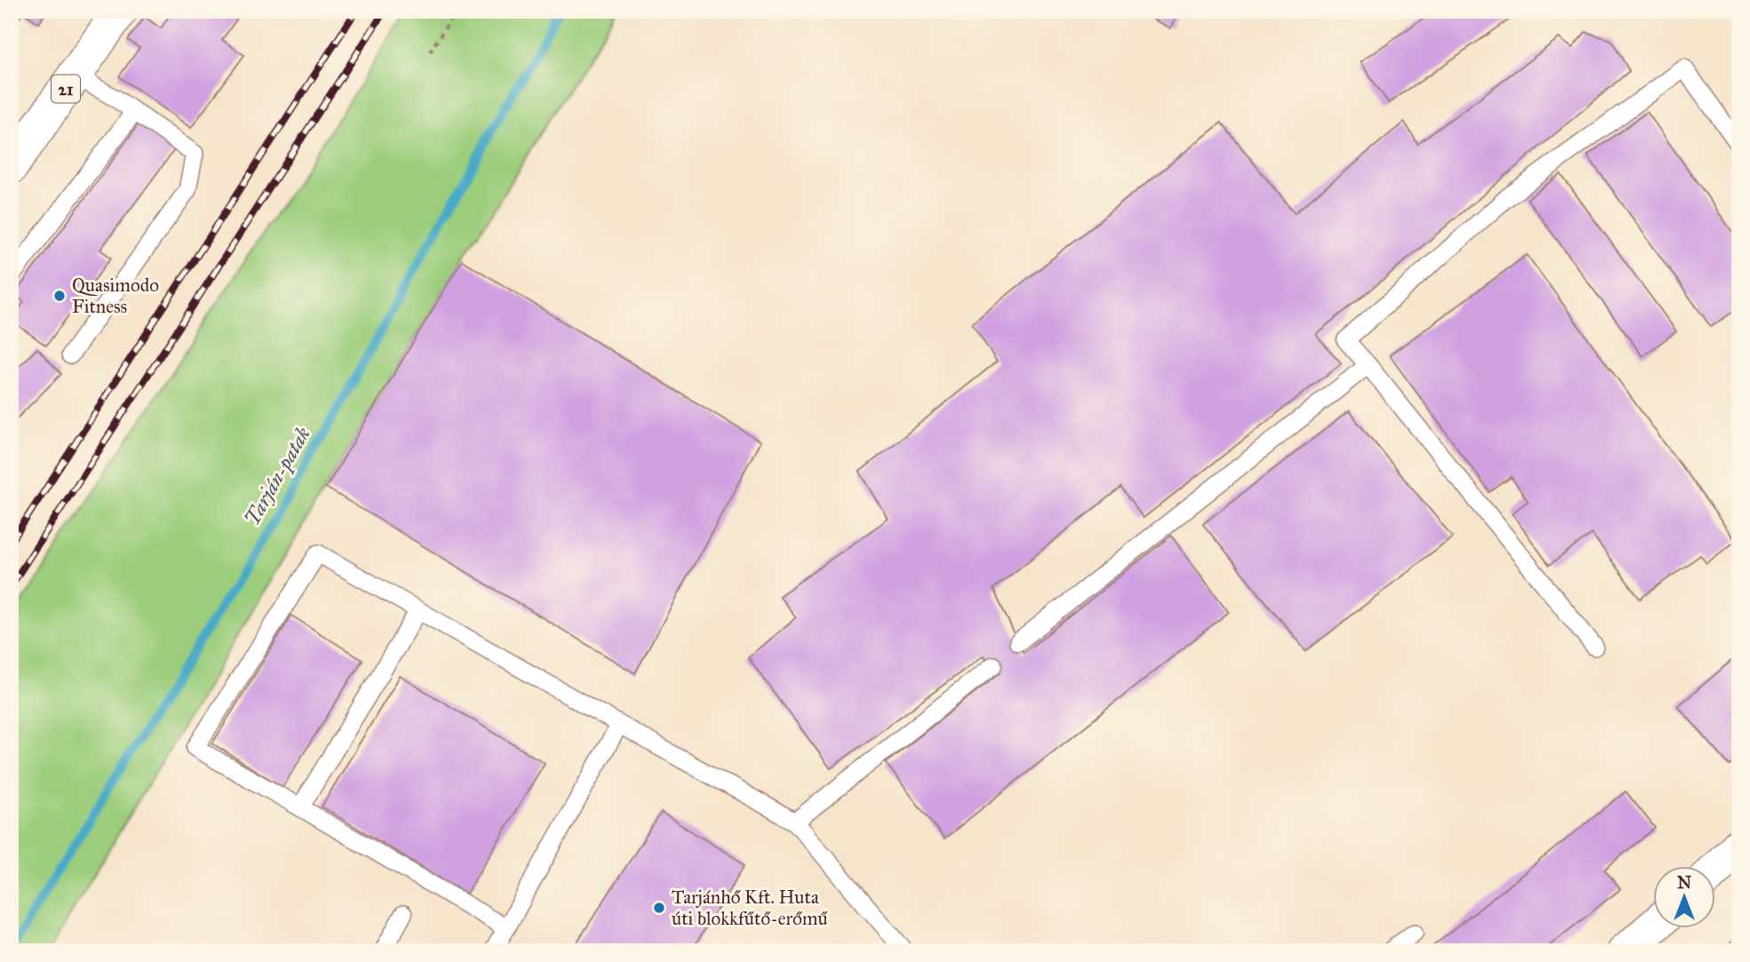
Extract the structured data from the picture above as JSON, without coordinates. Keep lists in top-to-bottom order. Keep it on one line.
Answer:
{"streets":{"main road":["21"]},"water":["Tarján-patak"],"places":["Quasimodo Fitness","Tarjánhő Kft. Huta úti blokkfűtő-erőmű"],"north":"top"}
